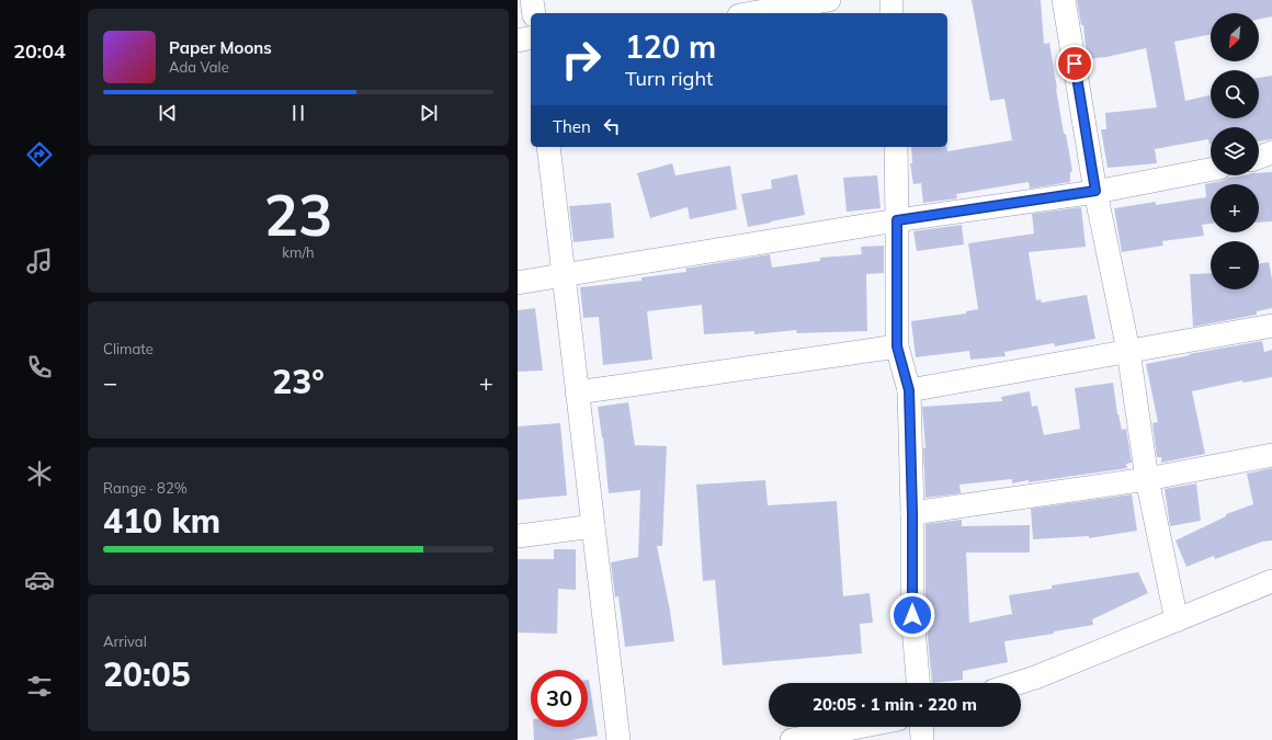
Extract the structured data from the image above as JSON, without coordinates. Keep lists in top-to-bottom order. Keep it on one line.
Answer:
{"north":"bottom left","page":{"tabs":"20:04","map_buttons":["+","−"],"turn":["120 m","Turn right"],"song":["Paper Moons","Ada Vale"],"then":"Then","tile":[["23","km/h"],"Climate",["Range · 82%","410 km"],["Arrival","20:05"]],"heat":["−","23°","+"],"limit":"30","trip":"20:05 · 1 min · 220 m"}}
